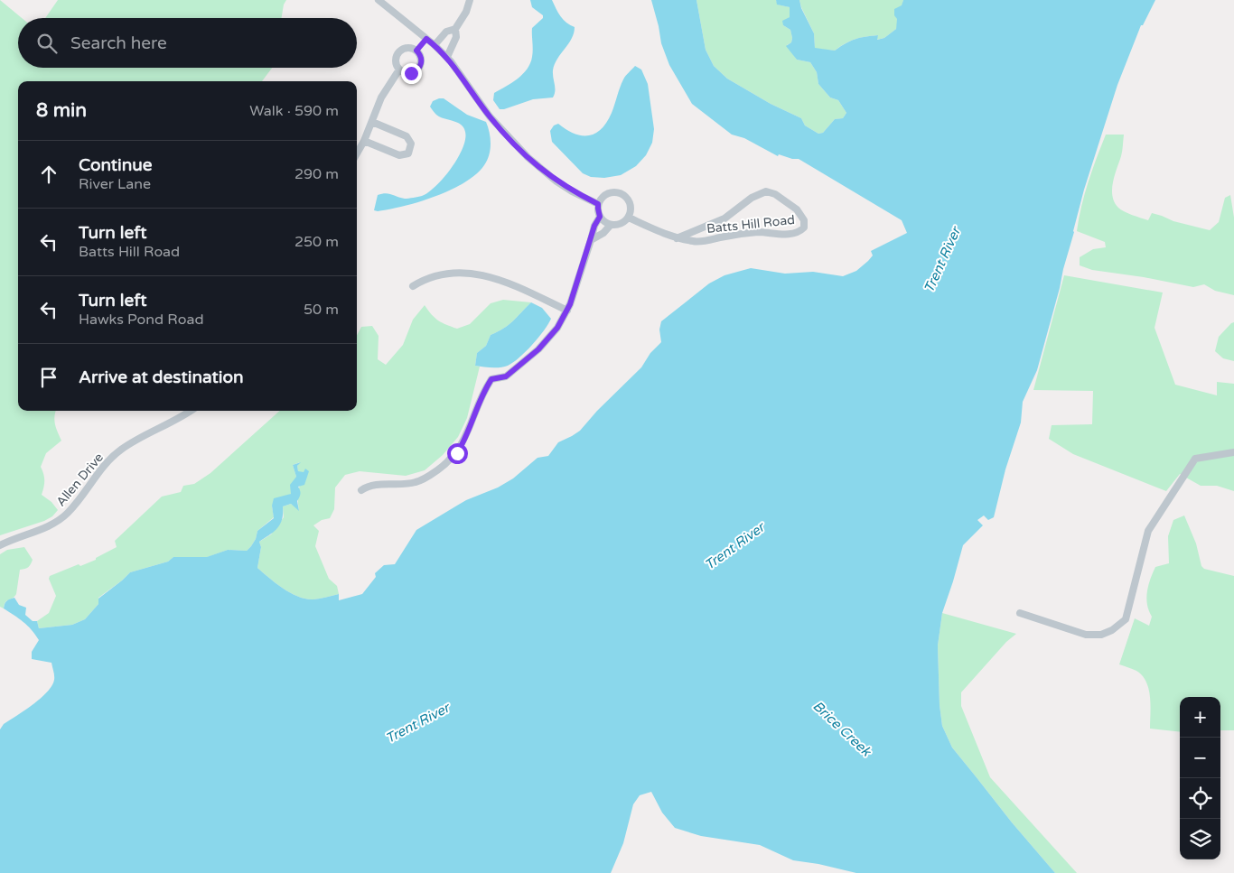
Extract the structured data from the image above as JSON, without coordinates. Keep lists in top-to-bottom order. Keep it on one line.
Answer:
{"streets":{"street":["Batts Hill Road","Allen Drive"]},"water":["Trent River","Brice Creek"],"page":{"search":"Search here","heading":["8 min","Walk · 590 m"],"list":[["Continue","River Lane","290 m"],["Turn left","Batts Hill Road","250 m"],["Turn left","Hawks Pond Road","50 m"],"Arrive at destination"],"map_buttons":["+","−"]}}
